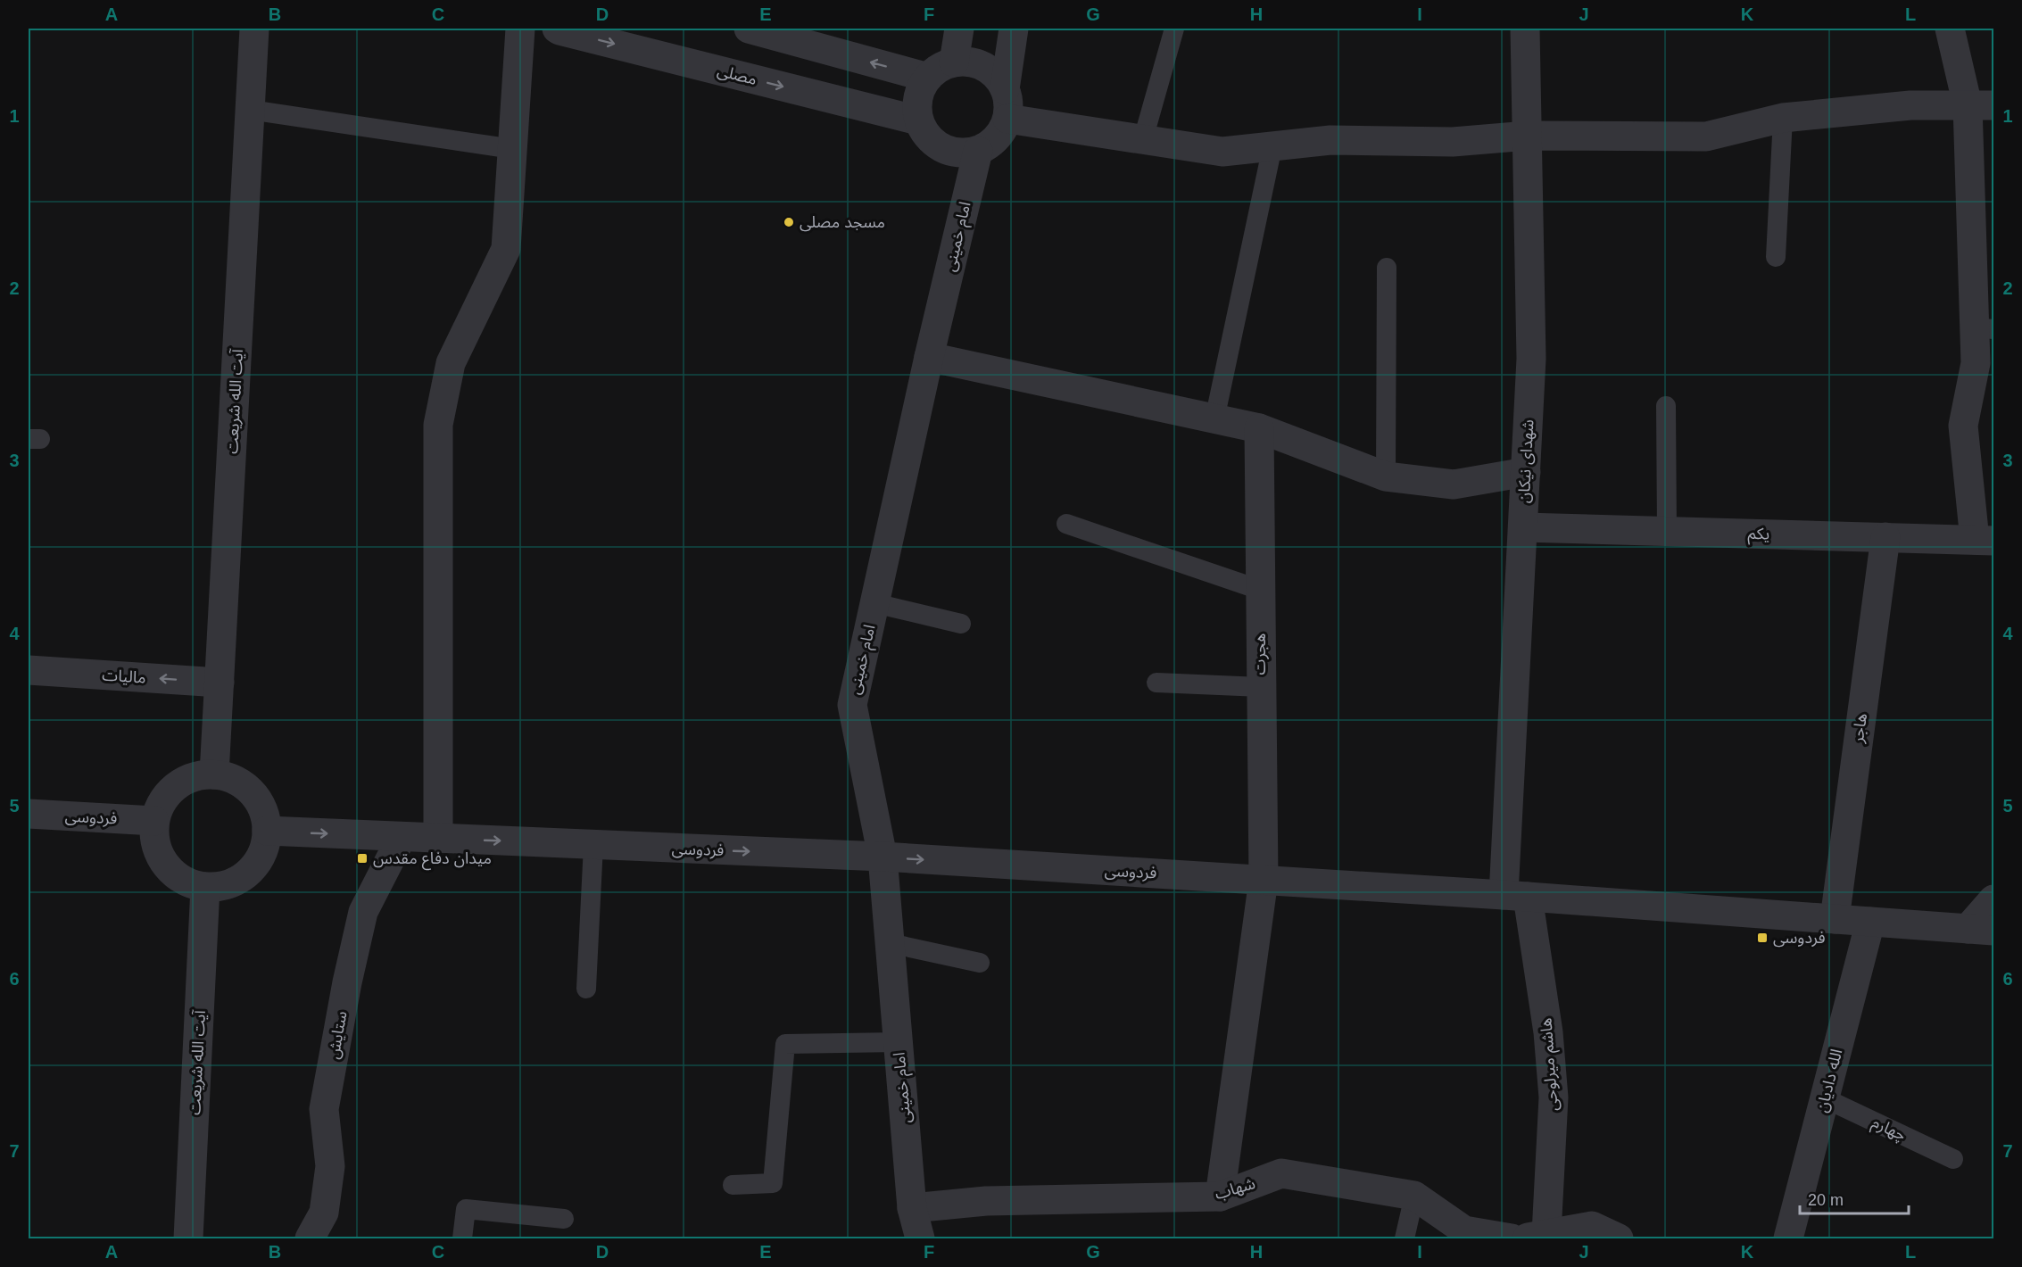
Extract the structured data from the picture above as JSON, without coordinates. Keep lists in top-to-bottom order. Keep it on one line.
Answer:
{"streets":{"street":["مصلی","امام خمینی","آیت الله شریعت","شهدای نیکان","یکم","هجرت","مالیات","هاجر","فردوسی","ستایش","هاشم میرلوحی","الله دادیان","شهاب"],"lane":["چهارم"]},"crossings":[["مصلی","امام خمینی"],["امام خمینی","فردوسی"],["امام خمینی","شهاب"],["آیت الله شریعت","مالیات"],["آیت الله شریعت","فردوسی"],["شهدای نیکان","یکم"],["شهدای نیکان","فردوسی"],["شهدای نیکان","هاشم میرلوحی"],["یکم","هاجر"],["هجرت","فردوسی"],["هجرت","شهاب"],["هاجر","فردوسی"],["فردوسی","ستایش"],["فردوسی","هاشم میرلوحی"],["فردوسی","الله دادیان"],["الله دادیان","چهارم"]],"one_way":["مالیات","فردوسی"],"places":{"other":["مسجد مصلی"],"transit":["میدان دفاع مقدس","فردوسی"]},"scale_bar":"20 m","grid":{"columns":["A","B","C","D","E","F","G","H","I","J","K","L"],"rows":["1","2","3","4","5","6","7"]}}
